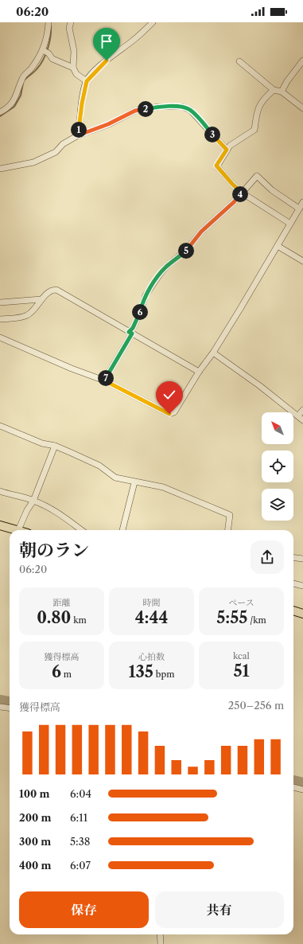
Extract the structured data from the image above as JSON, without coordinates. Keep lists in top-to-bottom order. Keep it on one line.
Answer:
{"north":"top left","page":{"status":"06:20","pins":["2","1","3","4","5","6","7"],"heading":["朝のラン","06:20"],"stats":[["距離","0.80 km"],["時間","4:44"],["ペース","5:55 /km"],["獲得標高","6 m"],["心拍数","135 bpm"],["kcal","51"]],"chart":["獲得標高","250–256 m"],"list":[{"name":"100 m","note":"6:04"},{"name":"200 m","note":"6:11"},{"name":"300 m","note":"5:38"},{"name":"400 m","note":"6:07"}],"buttons":["保存","共有"]}}
